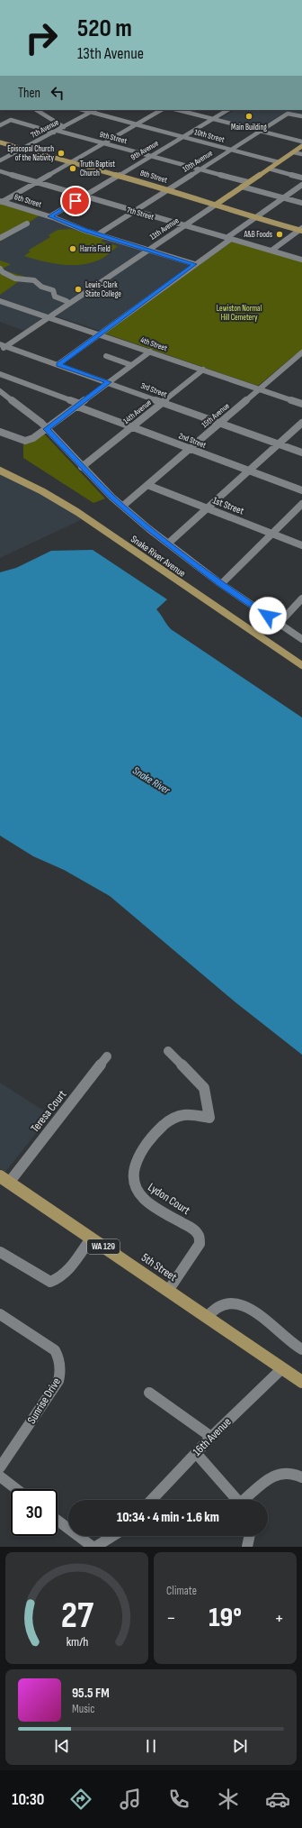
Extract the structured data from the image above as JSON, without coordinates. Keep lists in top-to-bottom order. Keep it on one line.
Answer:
{"streets":{"main road":["8th Street","11th Avenue","Snake River Avenue","WA 129","5th Street"],"street":["7th Avenue","10th Street","9th Street","9th Avenue","10th Avenue","6th Street","7th Street","4th Street","3rd Street","14th Avenue","15th Avenue","2nd Street","1st Street","Teresa Court","Lydon Court","Sunrise Drive","16th Avenue"]},"crossings":[["7th Avenue","10th Street"],["7th Avenue","9th Street"],["7th Avenue","8th Street"],["10th Street","9th Avenue"],["10th Street","10th Avenue"],["10th Street","11th Avenue"],["9th Street","9th Avenue"],["9th Street","10th Avenue"],["9th Street","11th Avenue"],["9th Avenue","8th Street"],["9th Avenue","6th Street"],["9th Avenue","7th Street"],["10th Avenue","8th Street"],["10th Avenue","6th Street"],["10th Avenue","7th Street"],["8th Street","11th Avenue"],["6th Street","11th Avenue"],["7th Street","11th Avenue"],["11th Avenue","4th Street"],["11th Avenue","3rd Street"],["4th Street","14th Avenue"],["4th Street","15th Avenue"],["3rd Street","14th Avenue"],["3rd Street","15th Avenue"],["14th Avenue","2nd Street"],["15th Avenue","2nd Street"],["15th Avenue","1st Street"],["Teresa Court","5th Street"],["Lydon Court","5th Street"],["5th Street","16th Avenue"]],"water":["Snake River"],"parks":["Lewiston Normal Hill Cemetery"],"places":["Main Building","Episcopal Church of the Nativity","Truth Baptist Church","A&B Foods","Harris Field","Lewis-Clark State College"],"page":{"turn":["520 m","13th Avenue"],"then":"Then","limit":"30","trip":"10:34 · 4 min · 1.6 km","tile":"Climate","heat":["−","19°","+"],"song":["95.5 FM","Music"],"tabs":"10:30","gauge":["27","km/h"]}}
